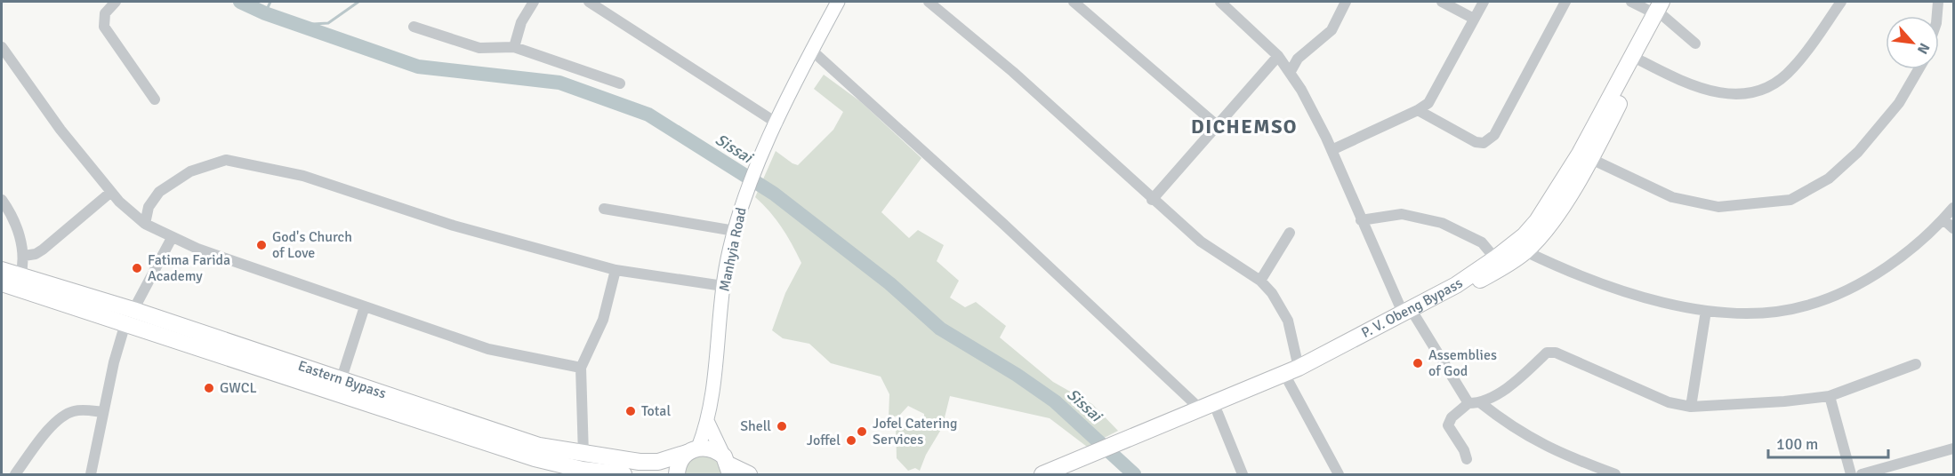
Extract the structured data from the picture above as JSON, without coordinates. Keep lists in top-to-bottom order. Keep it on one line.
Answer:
{"streets":{"highway":["P. V. Obeng Bypass","Eastern Bypass"],"main road":["Manhyia Road"]},"crossings":[["Manhyia Road","Eastern Bypass"]],"districts":["DICHEMSO"],"water":["Sissai"],"places":["God's Church of Love","Fatima Farida Academy","Assemblies of God","GWCL","Total","Shell","Jofel Catering Services","Joffel"],"scale_bar":"100 m","north":"bottom right"}
